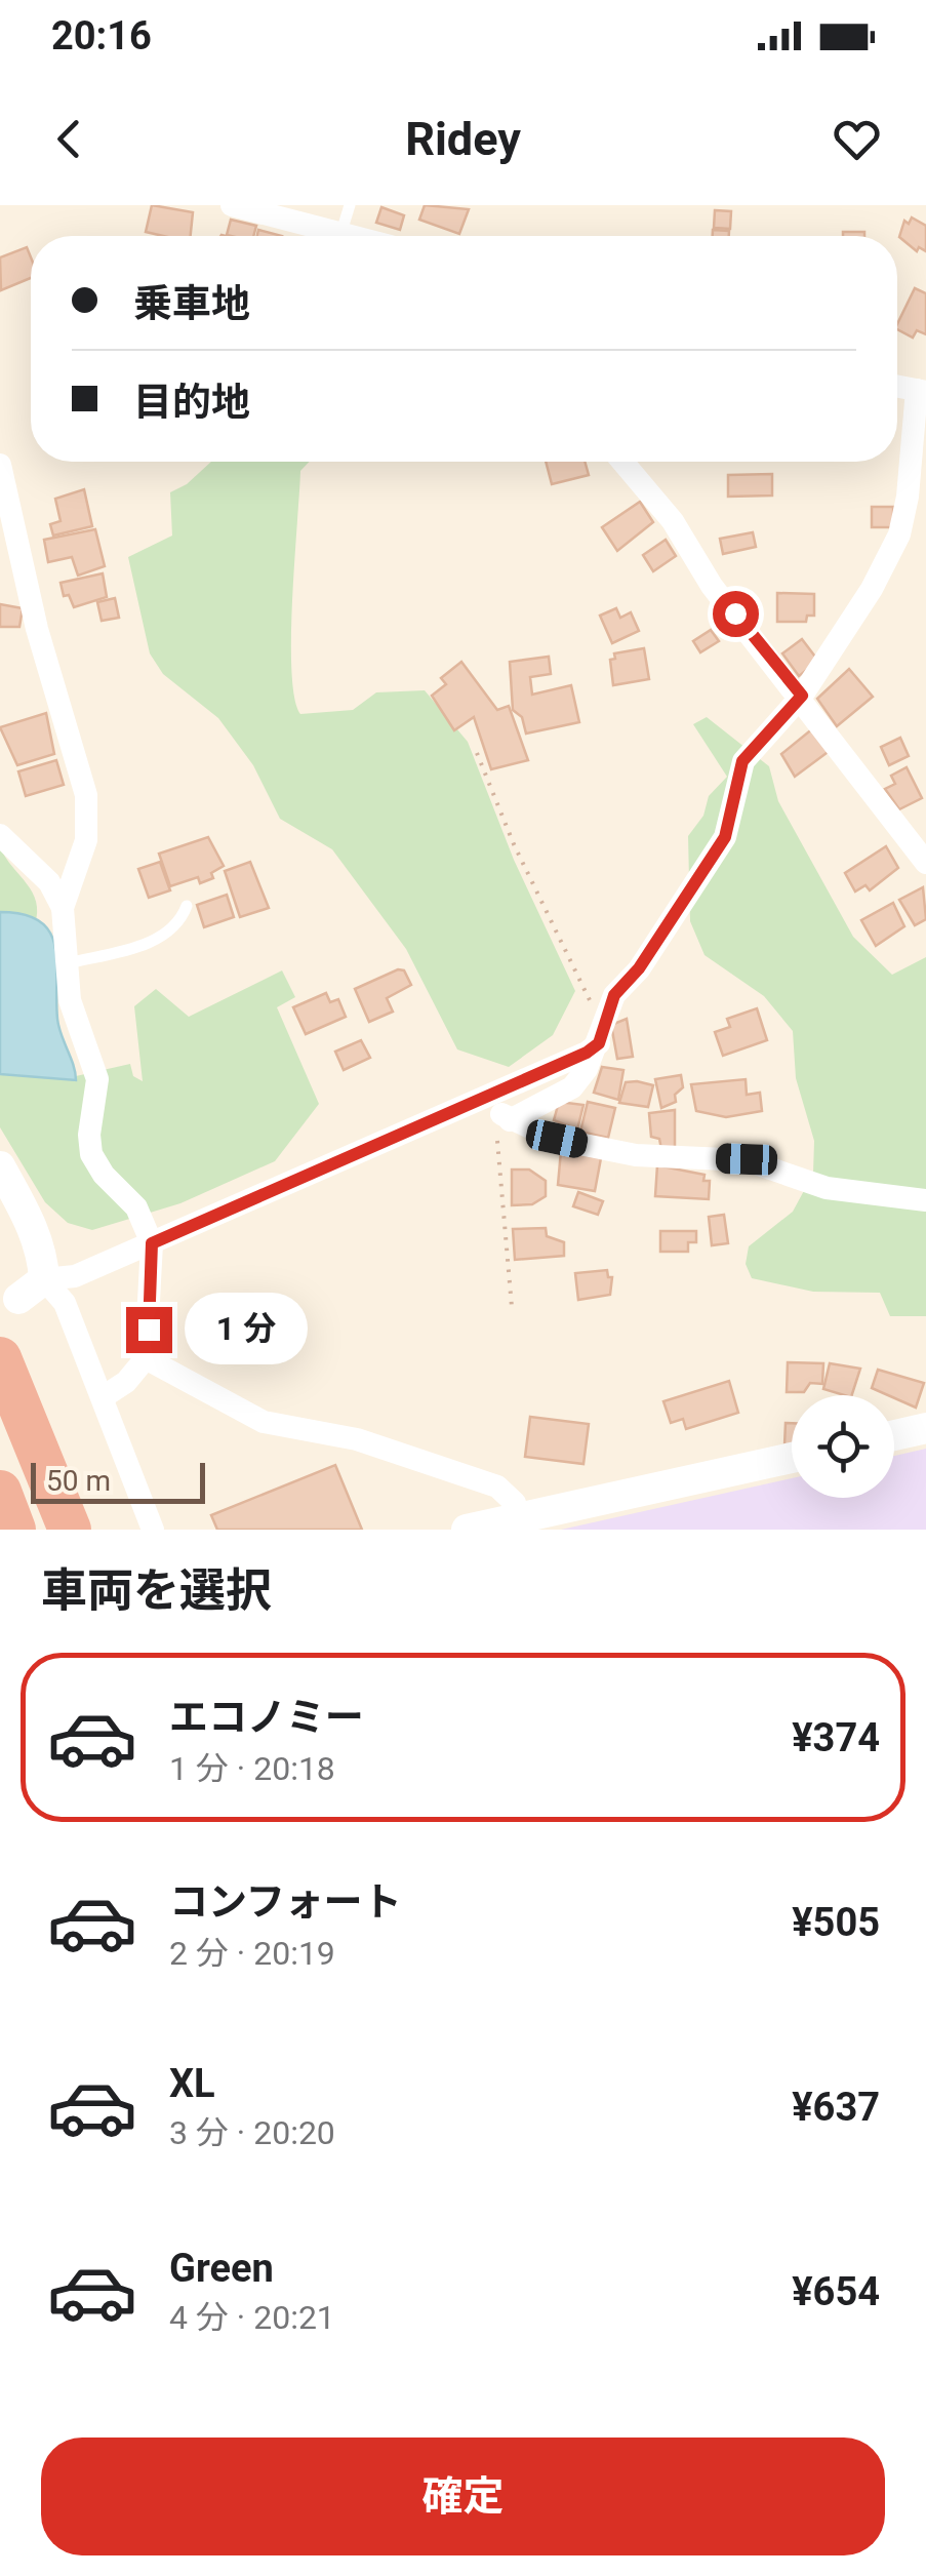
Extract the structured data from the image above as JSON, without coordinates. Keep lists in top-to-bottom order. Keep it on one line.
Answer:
{"scale_bar":"50 m","page":{"status":"20:16","header":"Ridey","banner":["乗車地","目的地"],"bubble":"1 分","scale":"50 m","heading":"車両を選択","list":[{"name":"エコノミー","note":"1 分 · 20:18","value":"¥374"},{"name":"コンフォート","note":"2 分 · 20:19","value":"¥505"},{"name":"XL","note":"3 分 · 20:20","value":"¥637"},{"name":"Green","note":"4 分 · 20:21","value":"¥654"}],"buttons":"確定"}}
